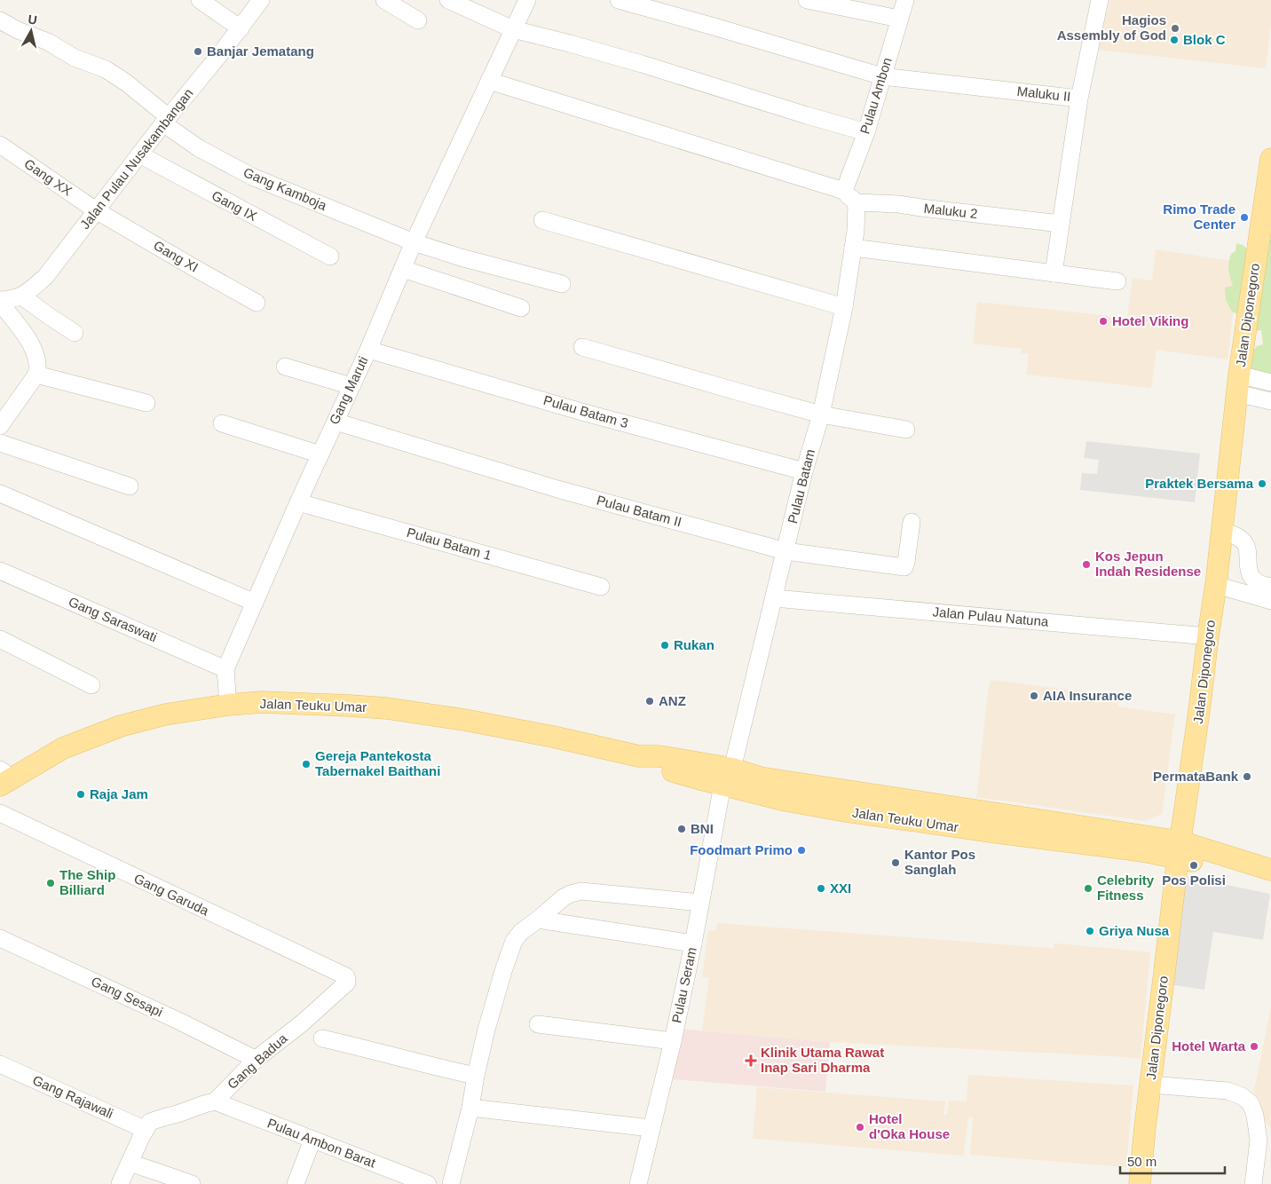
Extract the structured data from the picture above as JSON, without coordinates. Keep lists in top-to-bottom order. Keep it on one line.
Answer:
{"streets":{"main road":["Jalan Diponegoro","Jalan Teuku Umar"],"street":["Maluku II","Pulau Ambon","Jalan Pulau Nusakambangan","Gang XX","Gang Kamboja","Gang IX","Maluku 2","Gang XI","Gang Maruti","Pulau Batam 3","Pulau Batam","Pulau Batam II","Pulau Batam 1","Jalan Pulau Natuna","Gang Saraswati","Gang Garuda","Pulau Seram","Gang Sesapi","Gang Badua","Gang Rajawali","Pulau Ambon Barat"]},"crossings":[["Maluku II","Pulau Ambon"],["Maluku II","Maluku 2"],["Jalan Pulau Nusakambangan","Gang XX"],["Jalan Pulau Nusakambangan","Gang Kamboja"],["Jalan Pulau Nusakambangan","Gang IX"],["Jalan Pulau Nusakambangan","Gang XI"],["Gang XX","Gang XI"],["Gang Kamboja","Gang Maruti"],["Maluku 2","Pulau Batam"],["Jalan Diponegoro","Jalan Pulau Natuna"],["Jalan Diponegoro","Jalan Teuku Umar"],["Gang Maruti","Pulau Batam 3"],["Gang Maruti","Pulau Batam II"],["Gang Maruti","Pulau Batam 1"],["Gang Maruti","Gang Saraswati"],["Gang Maruti","Jalan Teuku Umar"],["Pulau Batam 3","Pulau Batam"],["Pulau Batam","Pulau Batam II"],["Pulau Batam","Jalan Pulau Natuna"],["Pulau Batam","Jalan Teuku Umar"],["Pulau Batam","Pulau Seram"],["Jalan Teuku Umar","Pulau Seram"],["Gang Garuda","Gang Badua"],["Gang Badua","Pulau Ambon Barat"]],"places":{"other":["Hagios Assembly of God","Blok C","Banjar Jematang","Rimo Trade Center","Hotel Viking","Praktek Bersama","Kos Jepun Indah Residense","Rukan","AIA Insurance","ANZ","Gereja Pantekosta Tabernakel Baithani","PermataBank","Raja Jam","BNI","Foodmart Primo","Kantor Pos Sanglah","Pos Polisi","The Ship Billiard","XXI","Celebrity Fitness","Griya Nusa","Hotel Warta","Hotel d'Oka House"],"health":["Klinik Utama Rawat Inap Sari Dharma"]},"scale_bar":"50 m","north":"top"}
